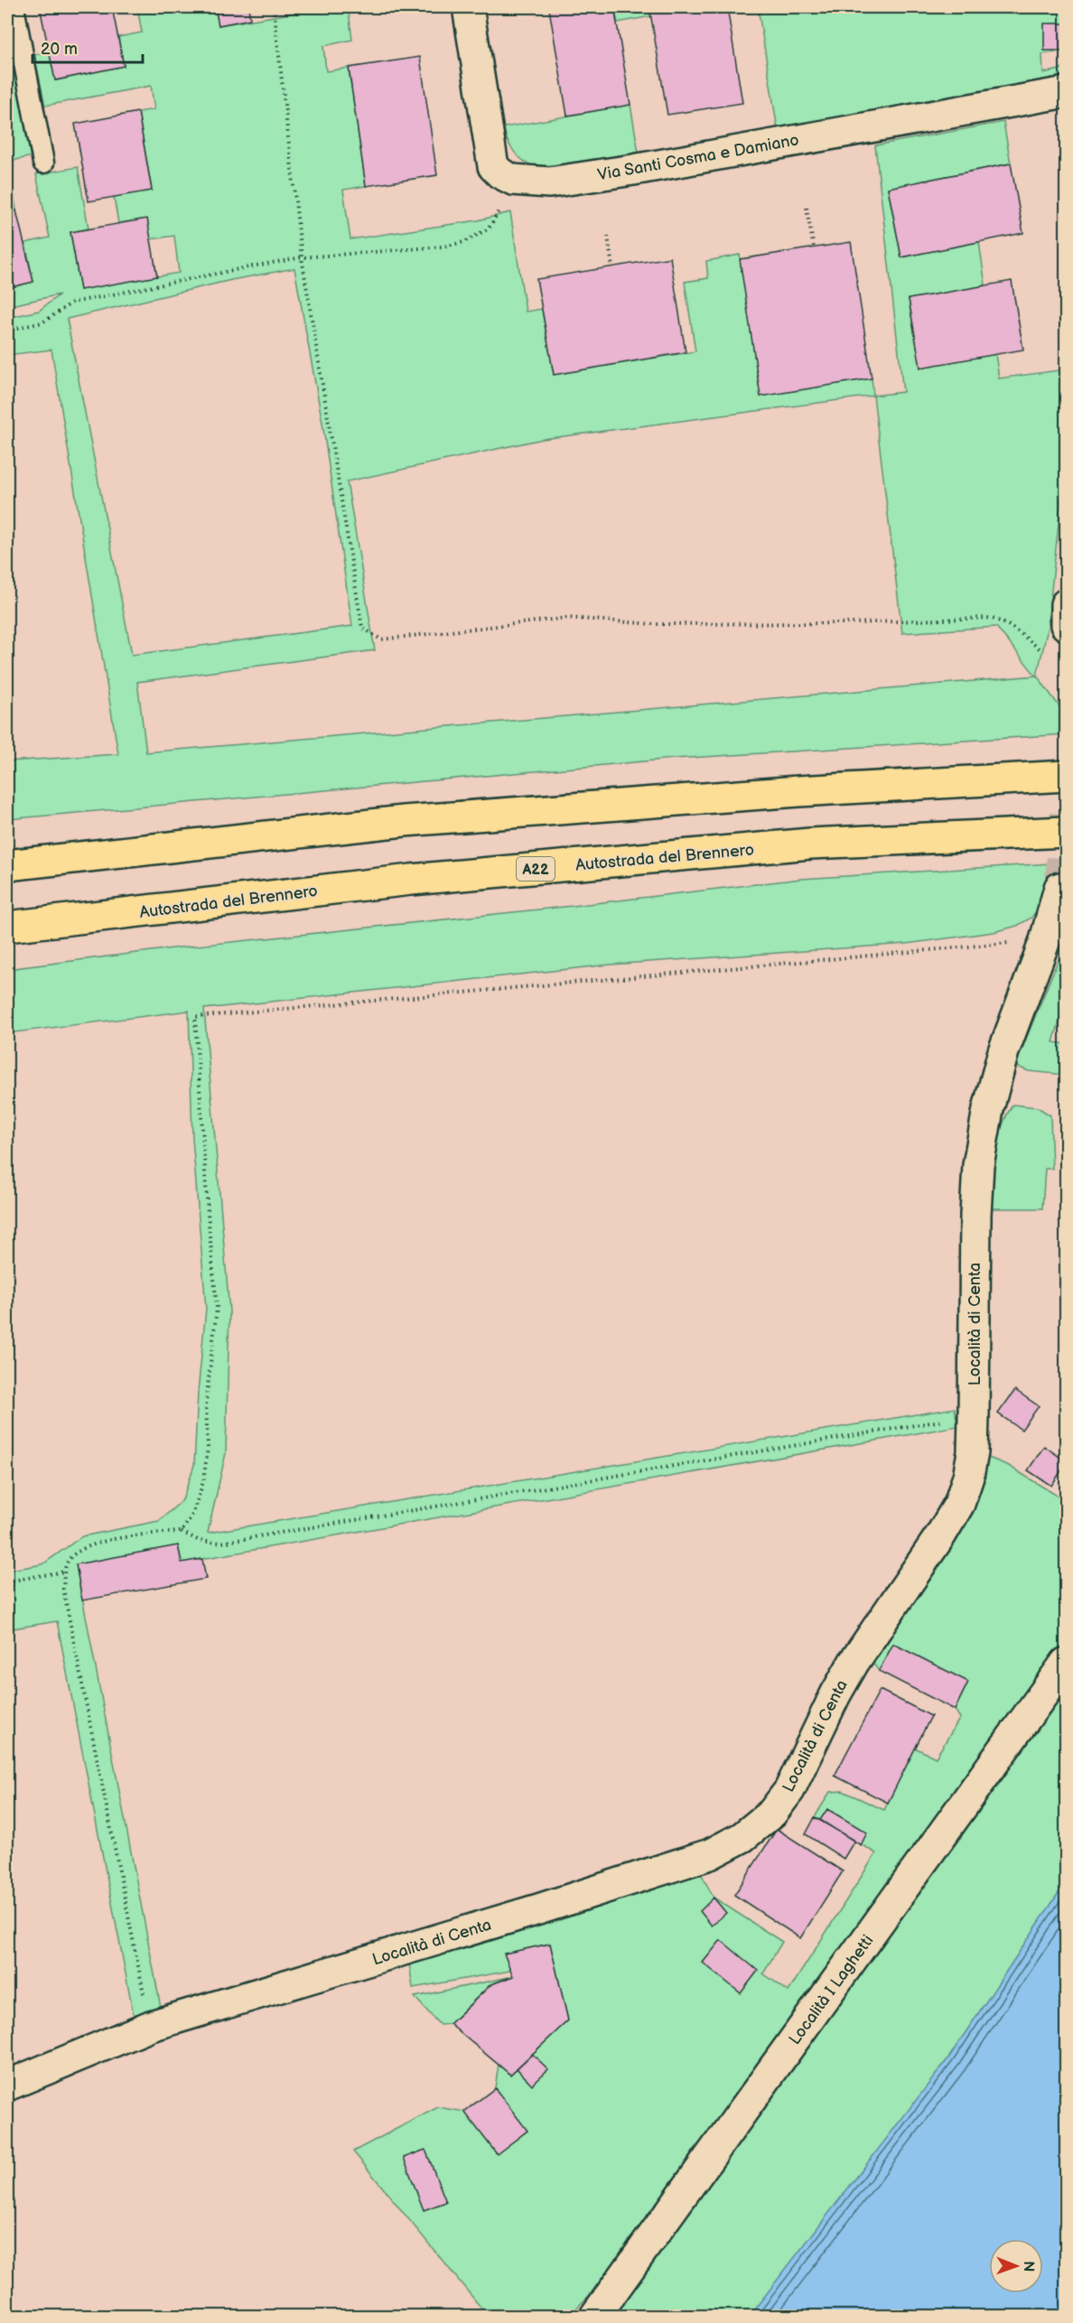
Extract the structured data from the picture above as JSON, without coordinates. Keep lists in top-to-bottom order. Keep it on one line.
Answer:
{"streets":{"highway":["Autostrada del Brennero","A22"],"street":["Via Santi Cosma e Damiano","Località di Centa","Località I Laghetti"]},"scale_bar":"20 m","north":"right"}
